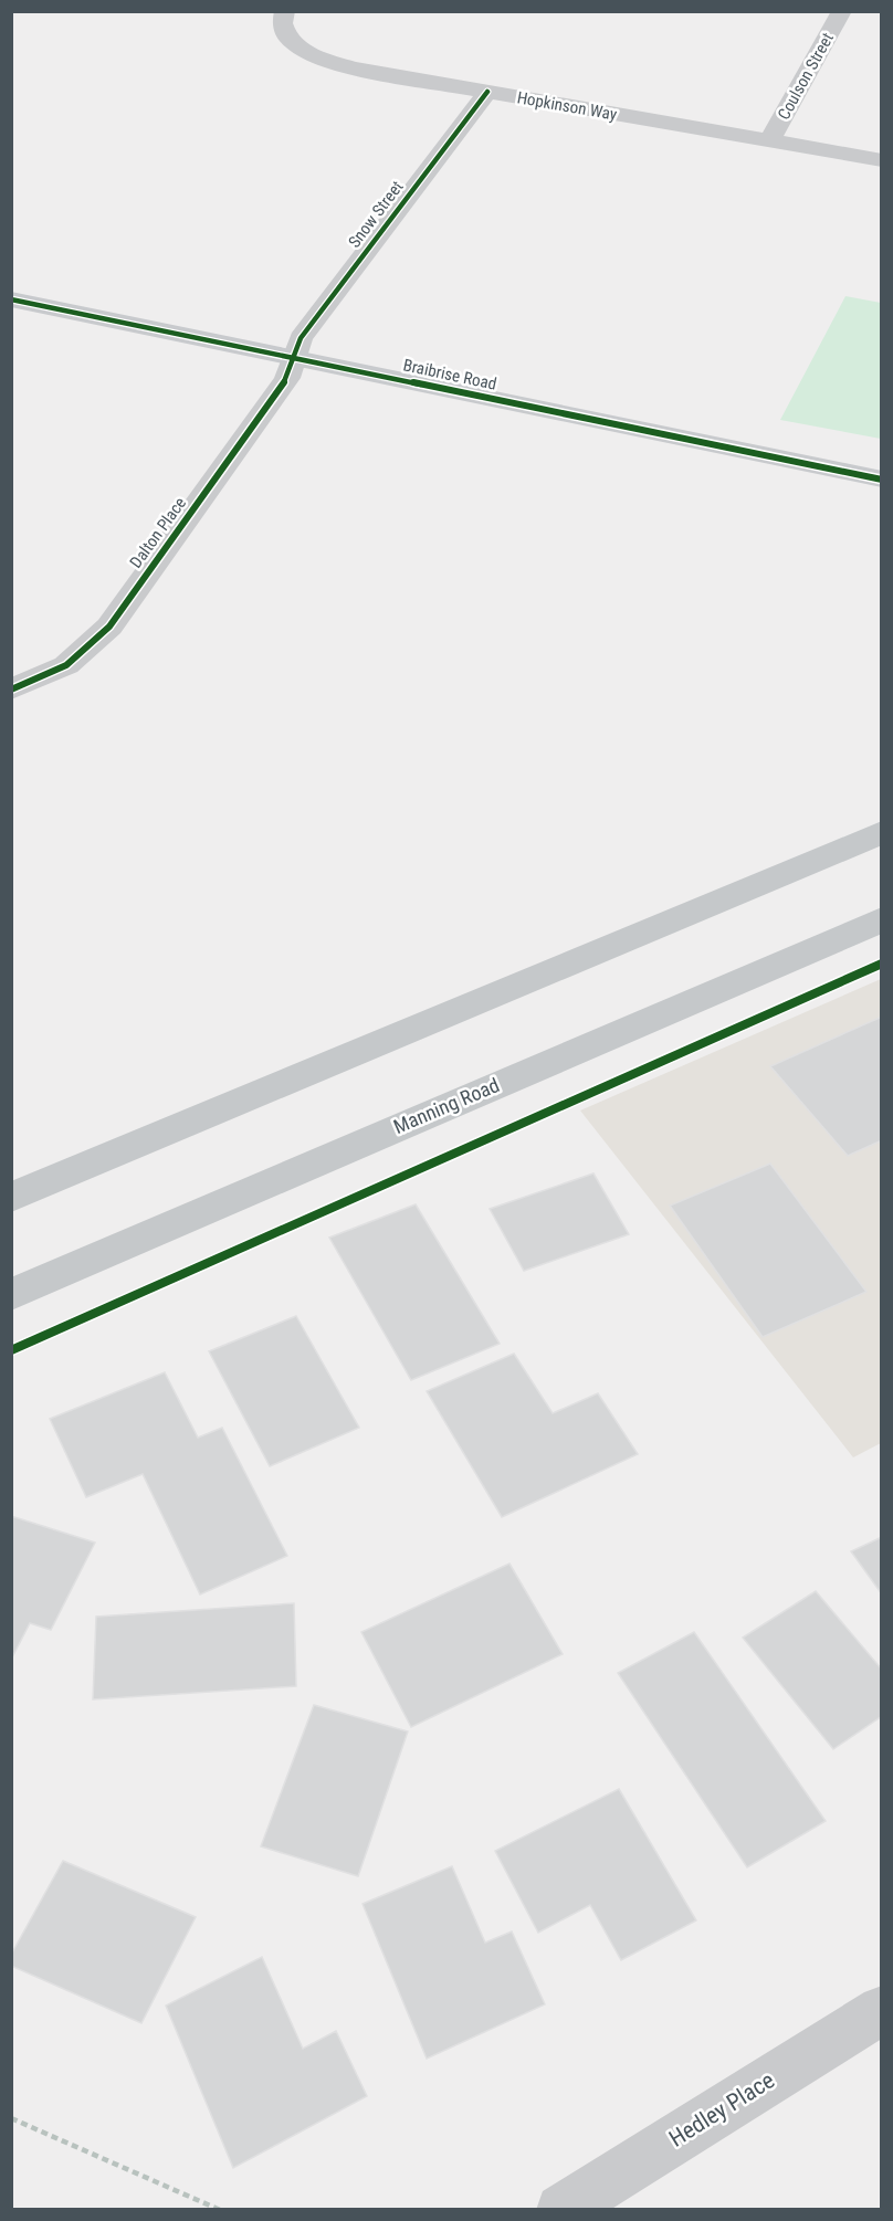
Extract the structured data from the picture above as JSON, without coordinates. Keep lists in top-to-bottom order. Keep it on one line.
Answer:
{"streets":{"main road":["Manning Road"],"street":["Coulson Street","Hopkinson Way","Snow Street","Braibrise Road","Dalton Place","Hedley Place"]},"crossings":[["Coulson Street","Hopkinson Way"],["Hopkinson Way","Snow Street"],["Snow Street","Braibrise Road"],["Snow Street","Dalton Place"],["Braibrise Road","Dalton Place"]]}
